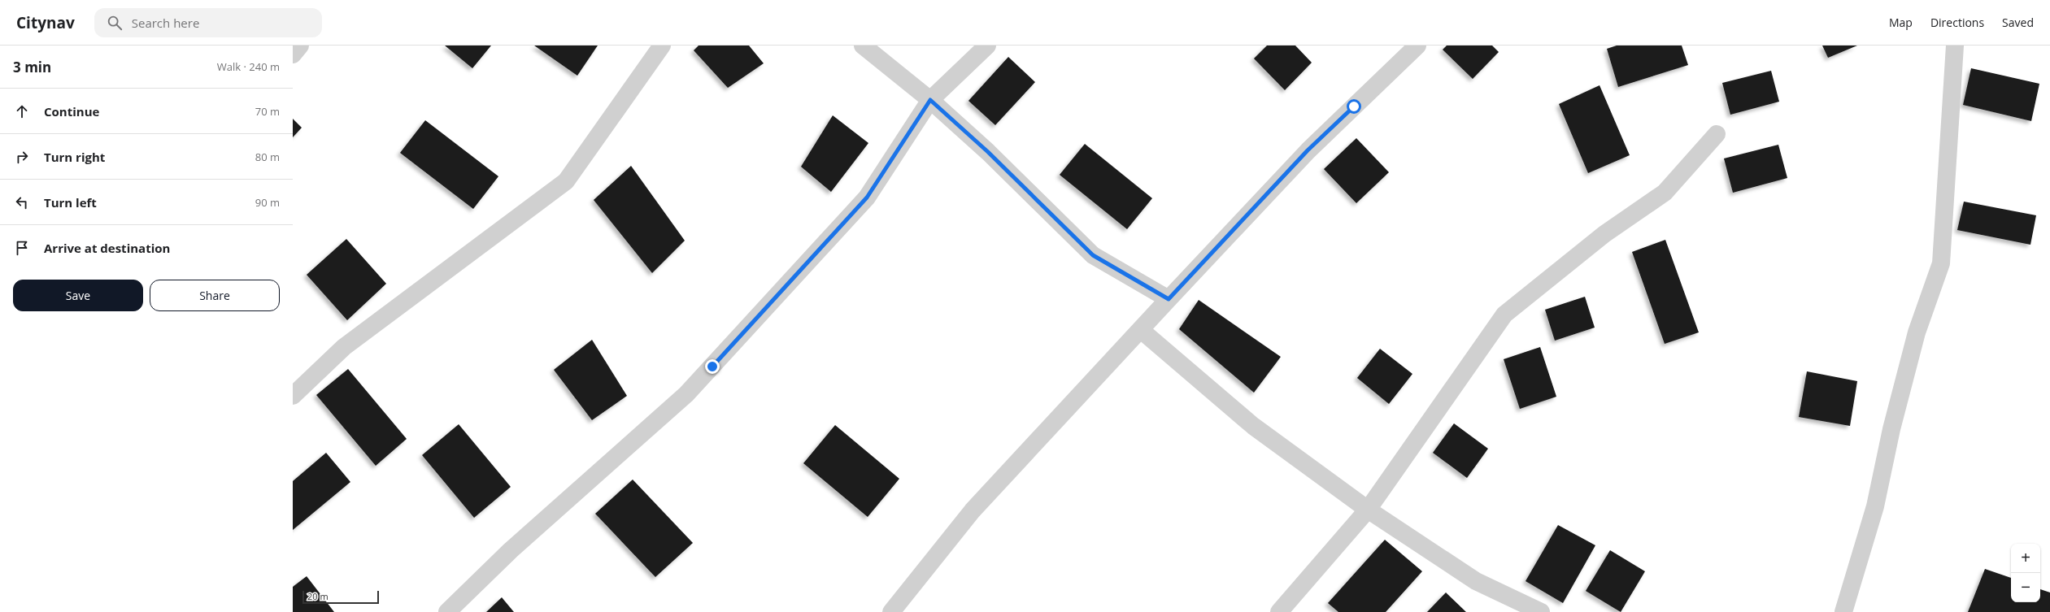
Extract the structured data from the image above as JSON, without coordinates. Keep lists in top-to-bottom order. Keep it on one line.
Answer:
{"scale_bar":"20 m","page":{"header":"Citynav","search":"Search here","nav":["Map","Directions","Saved"],"heading":["3 min","Walk · 240 m"],"list":[["Continue","70 m"],["Turn right","80 m"],["Turn left","90 m"],"Arrive at destination"],"buttons":["Save","Share"],"map_buttons":["+","−"],"scale":"20 m"}}
